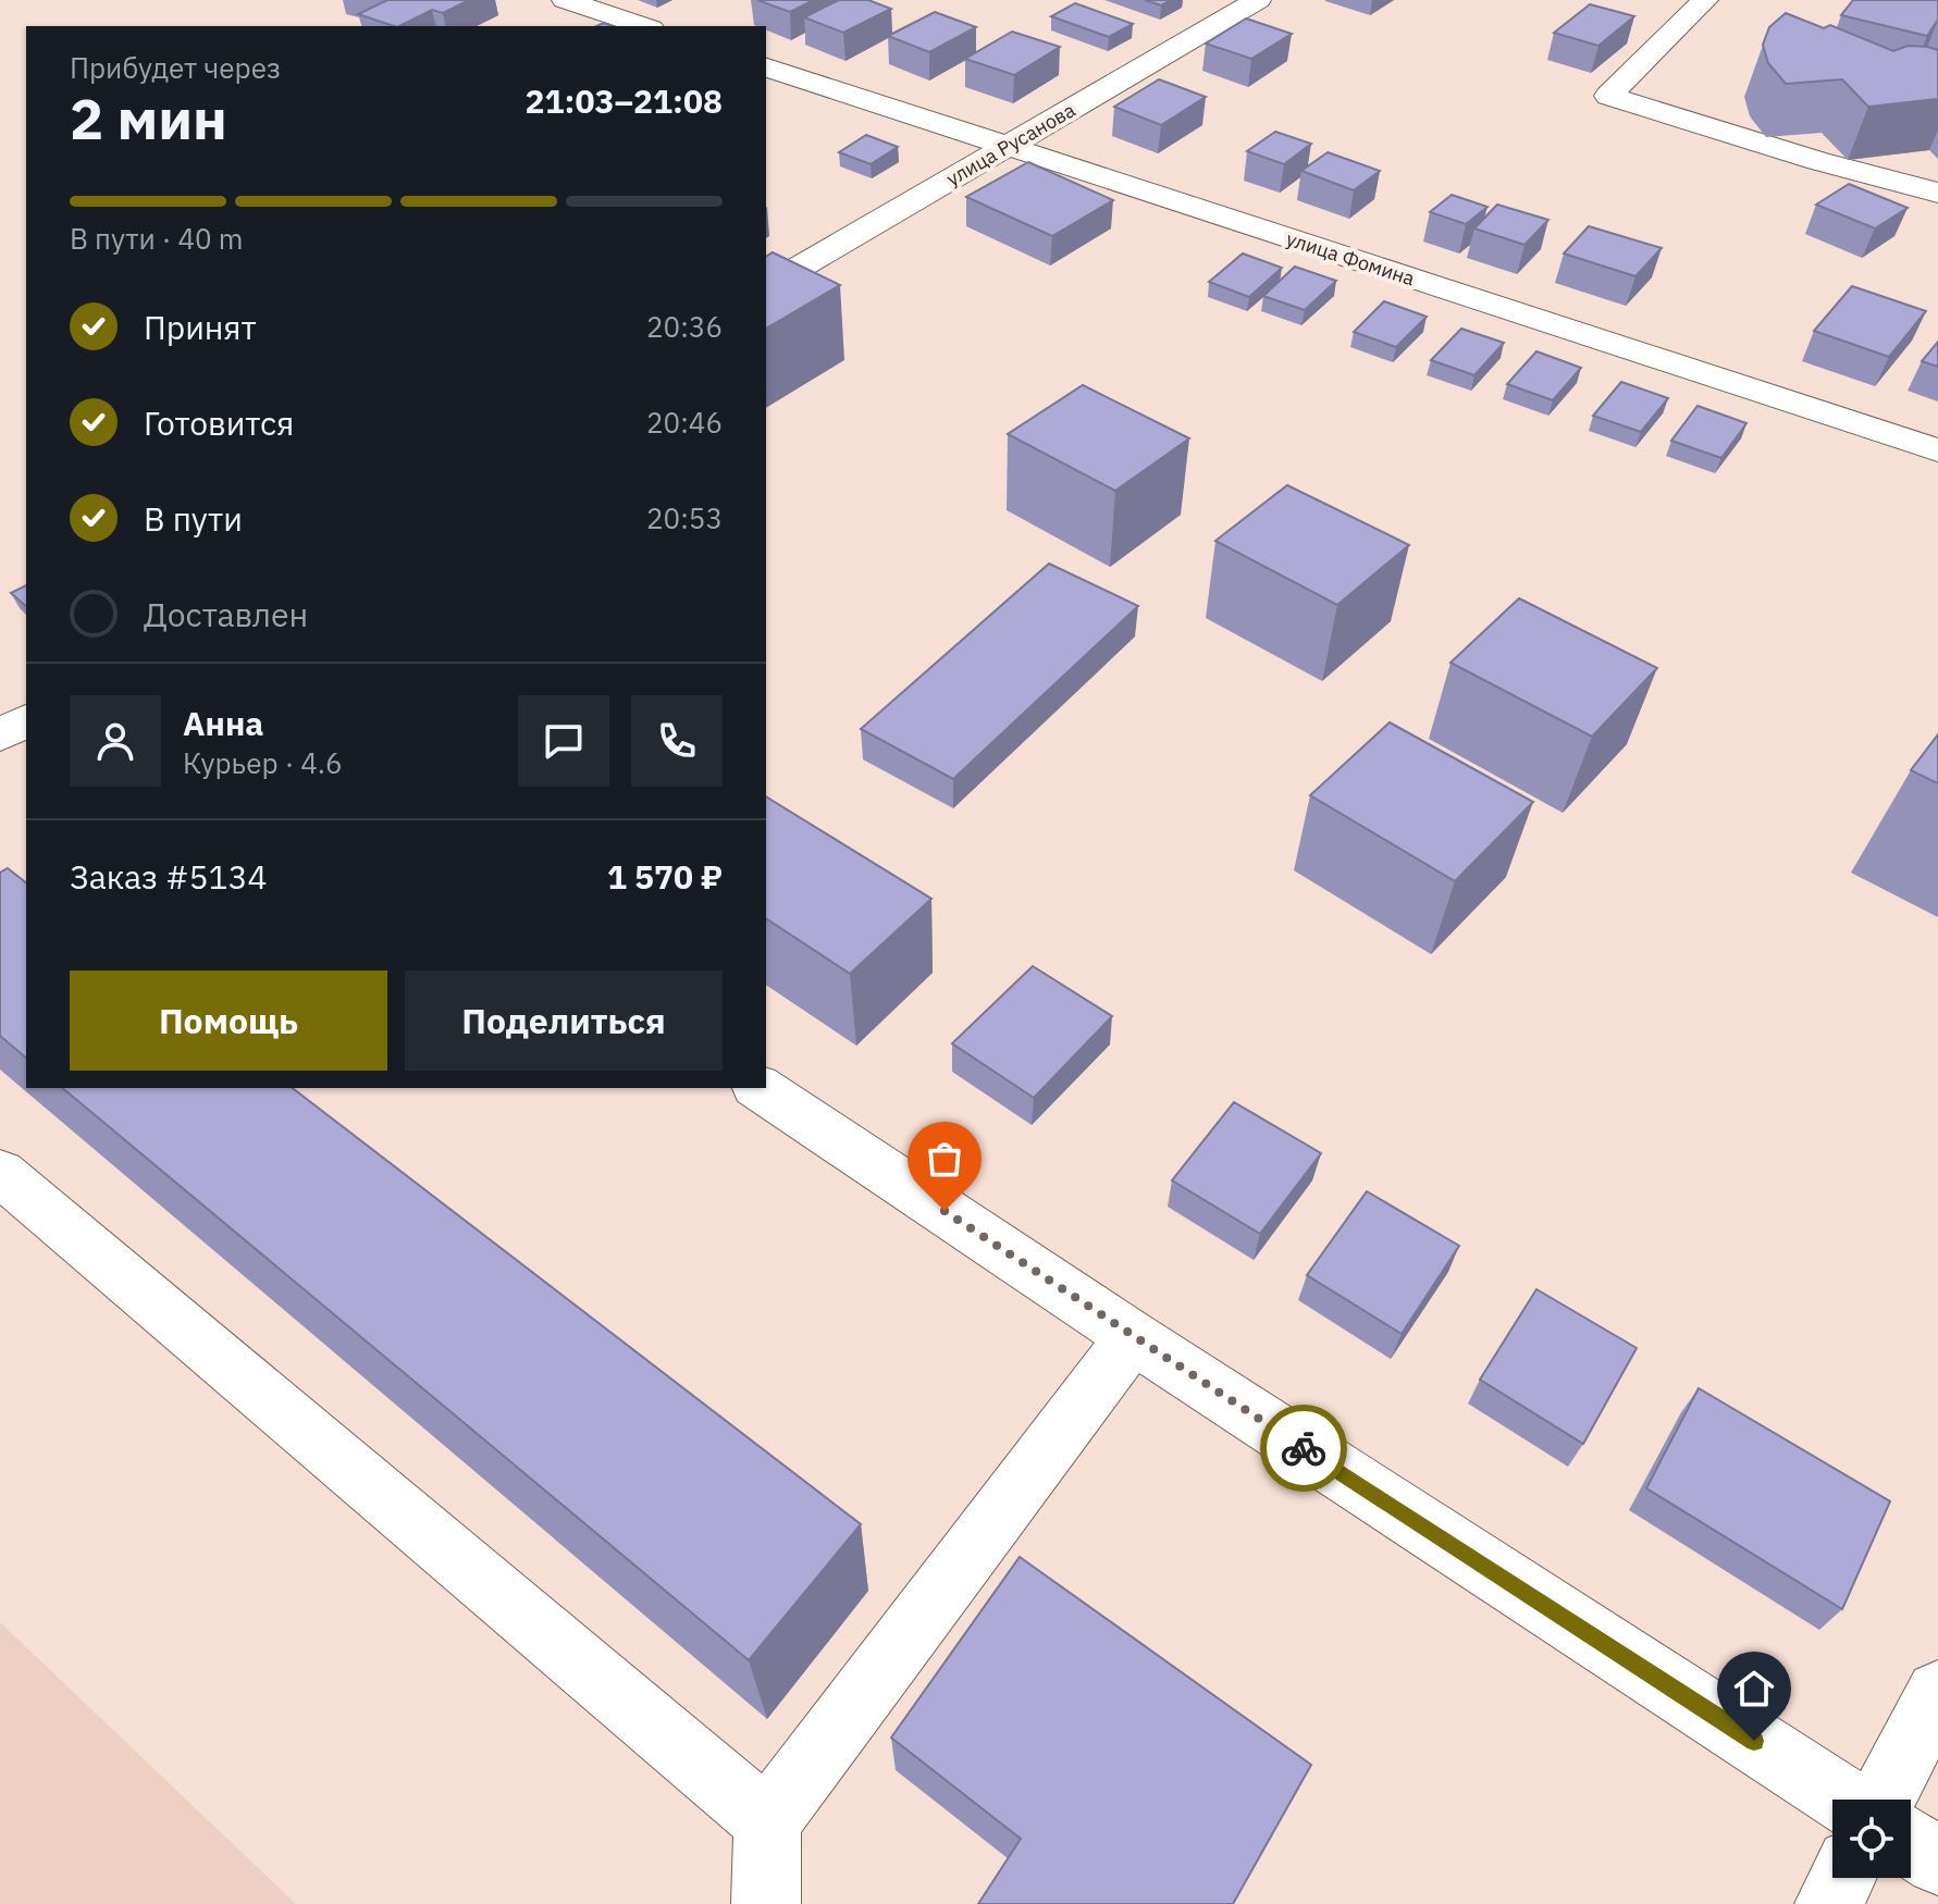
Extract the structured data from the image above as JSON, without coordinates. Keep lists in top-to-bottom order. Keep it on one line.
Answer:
{"streets":{"street":["улица Русанова","улица Фомина"]},"crossings":[["улица Русанова","улица Фомина"]],"page":{"heading":["2 мин","Прибудет через","21:03–21:08"],"panel":["Анна","Курьер · 4.6","Заказ #5134","1 570 ₽"],"bar":"В пути · 40 m","list":[["Принят","20:36"],["Готовится","20:46"],["В пути","20:53"],"Доставлен"],"buttons":["Помощь","Поделиться"]}}
